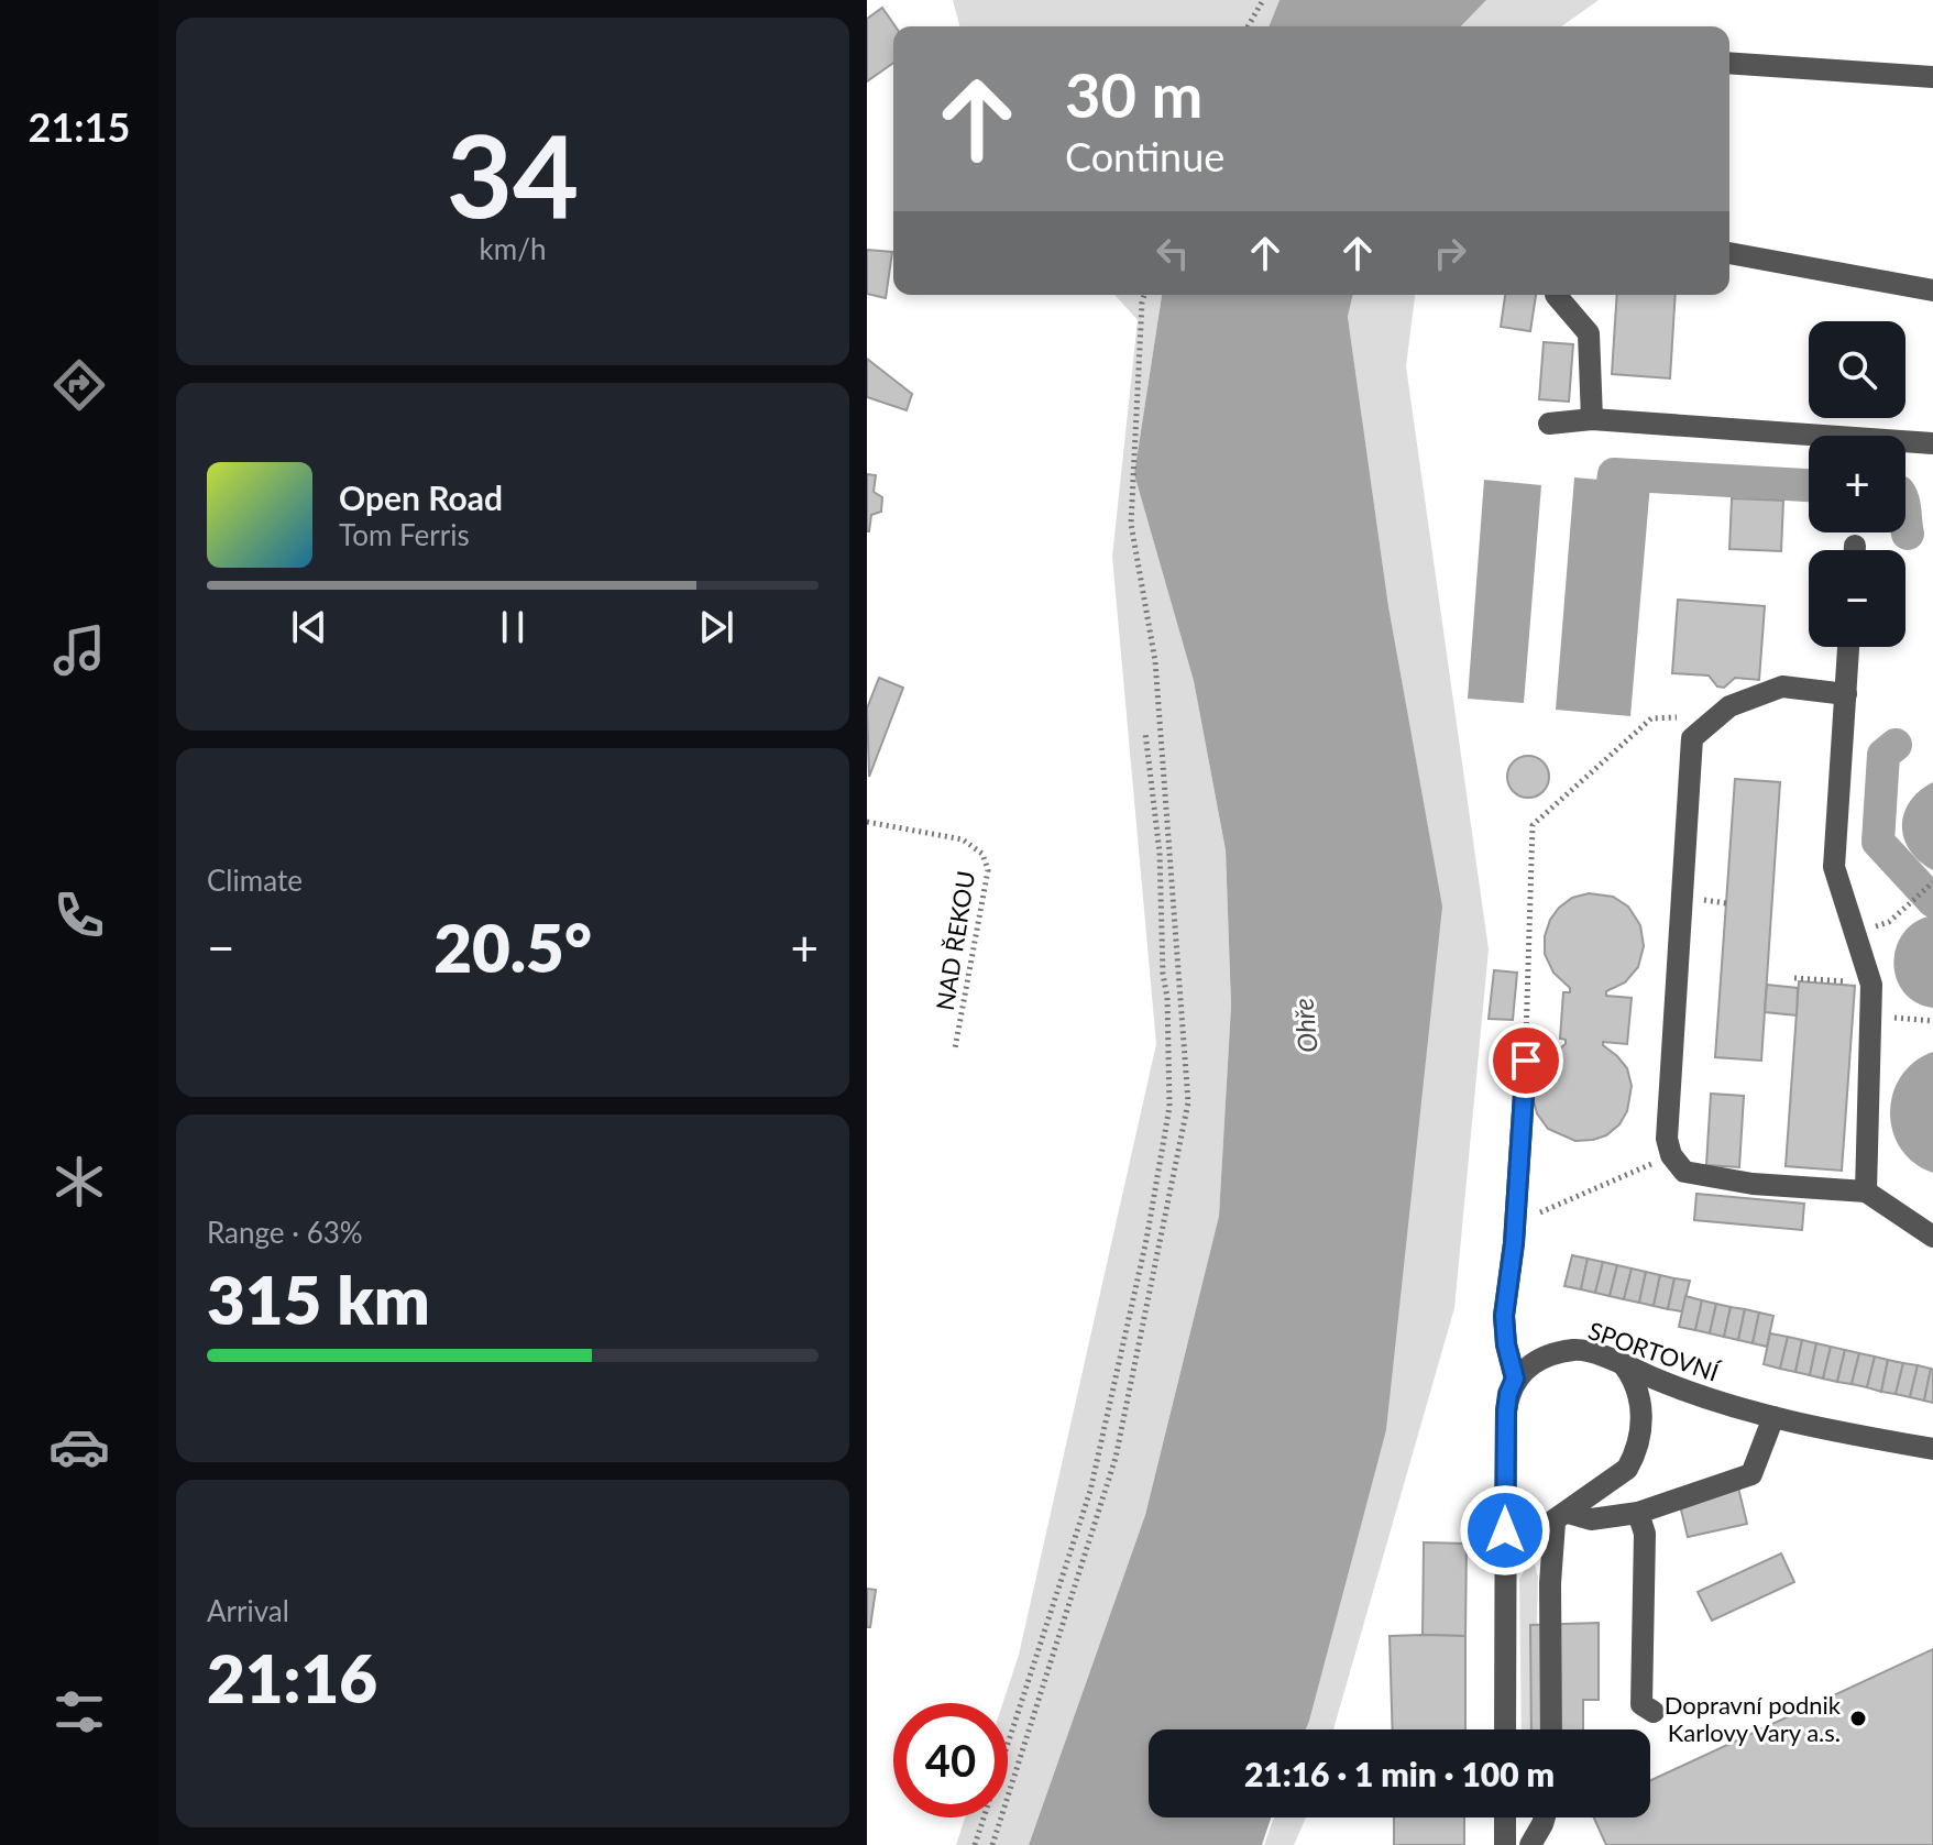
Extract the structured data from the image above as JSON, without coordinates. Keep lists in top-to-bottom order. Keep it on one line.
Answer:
{"streets":{"street":["SPORTOVNÍ"],"path":["NAD ŘEKOU"]},"water":["Ohře"],"places":["Dopravní podnik Karlovy Vary a.s."],"page":{"tabs":"21:15","tile":[["34","km/h"],"Climate",["Range · 63%","315 km"],["Arrival","21:16"]],"turn":["30 m","Continue"],"map_buttons":["+","−"],"song":["Open Road","Tom Ferris"],"heat":["−","20.5°","+"],"limit":"40","trip":"21:16 · 1 min · 100 m"}}
